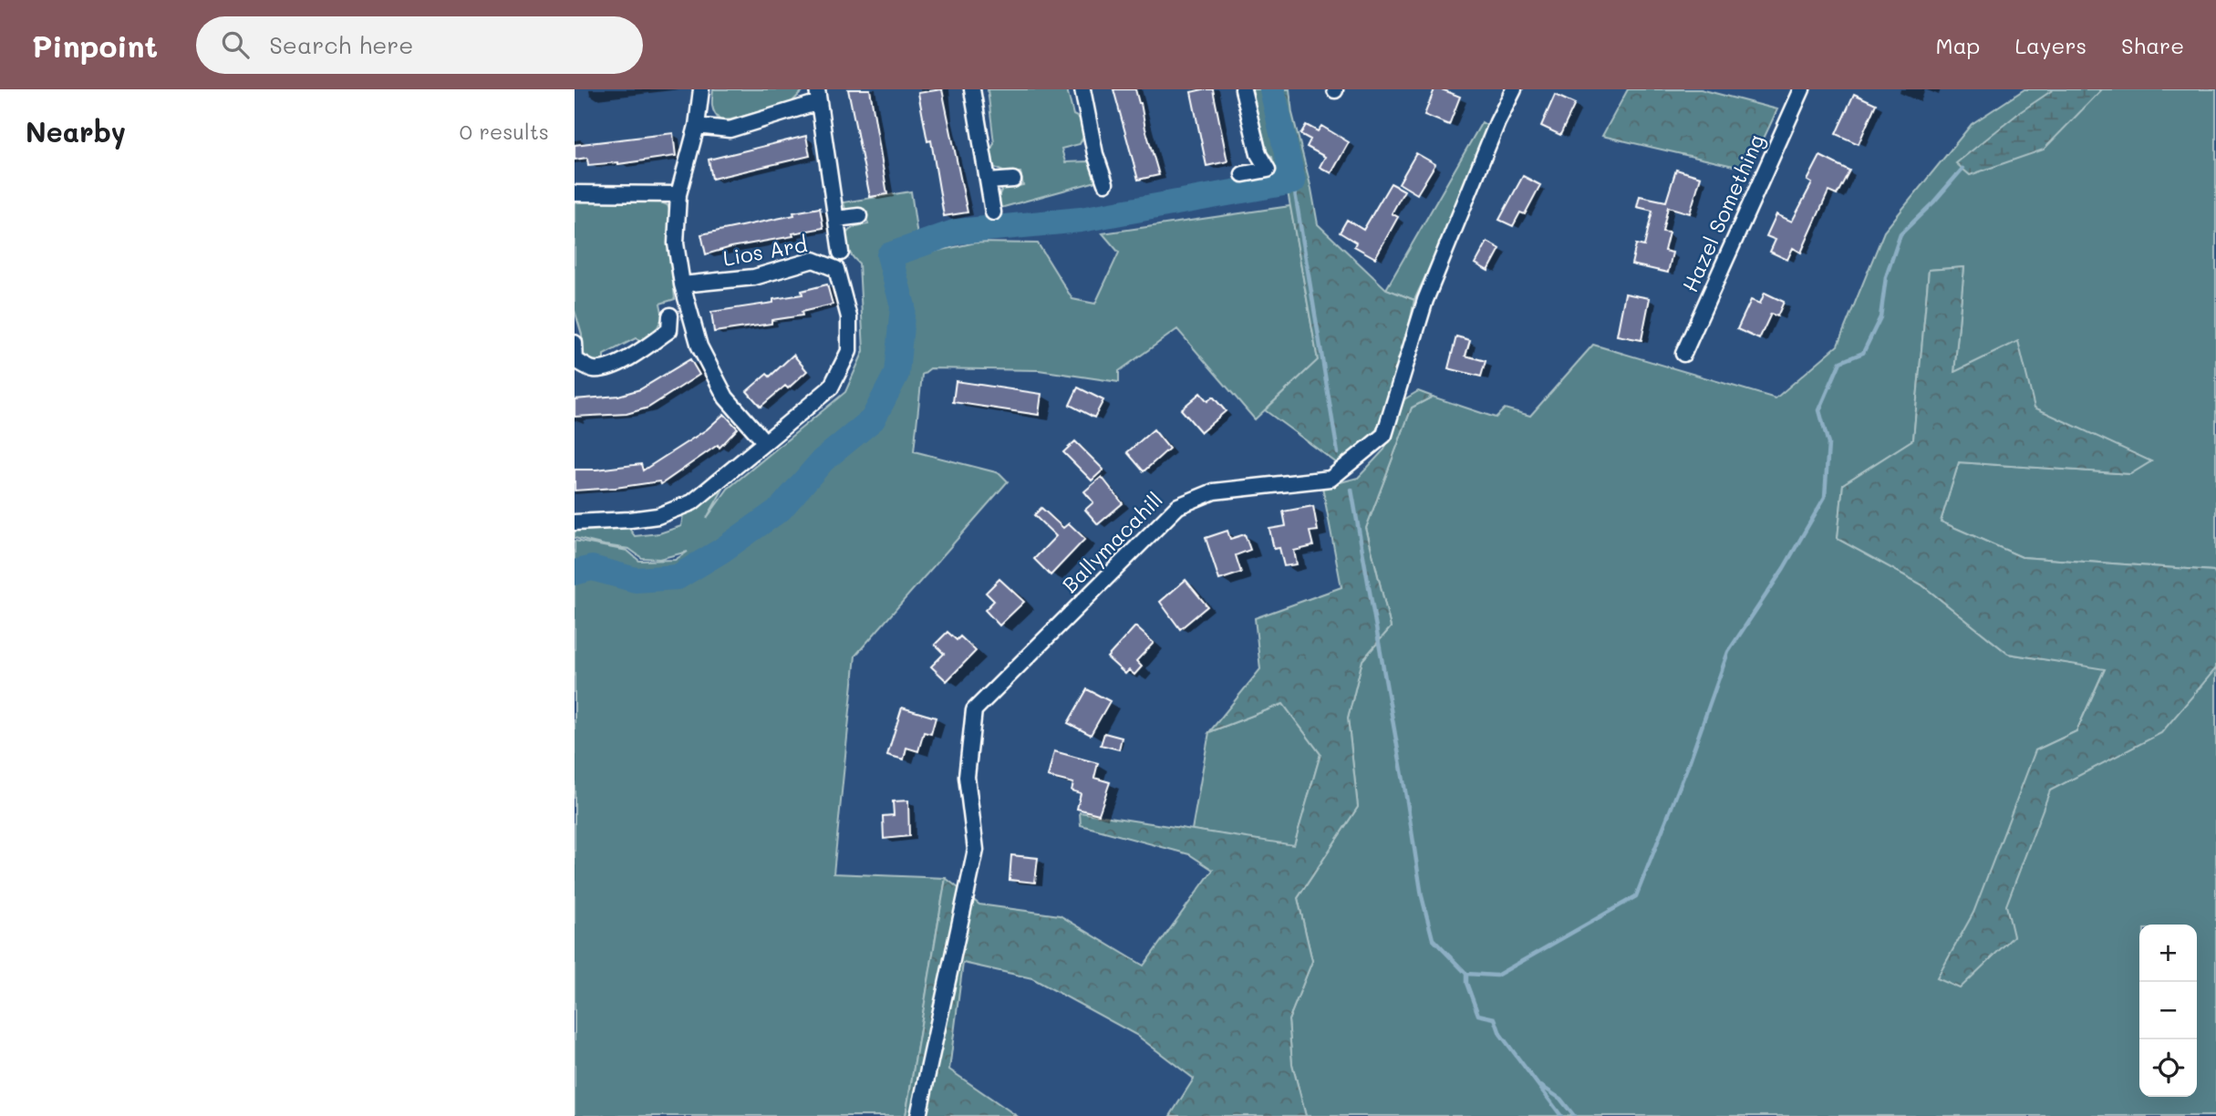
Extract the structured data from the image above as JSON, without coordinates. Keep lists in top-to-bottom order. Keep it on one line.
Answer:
{"streets":{"street":["Hazel Something","Lios Ard","Ballymacahill"]},"page":{"header":"Pinpoint","search":"Search here","nav":["Map","Layers","Share"],"heading":["Nearby","0 results"],"map_buttons":["+","−"]}}
